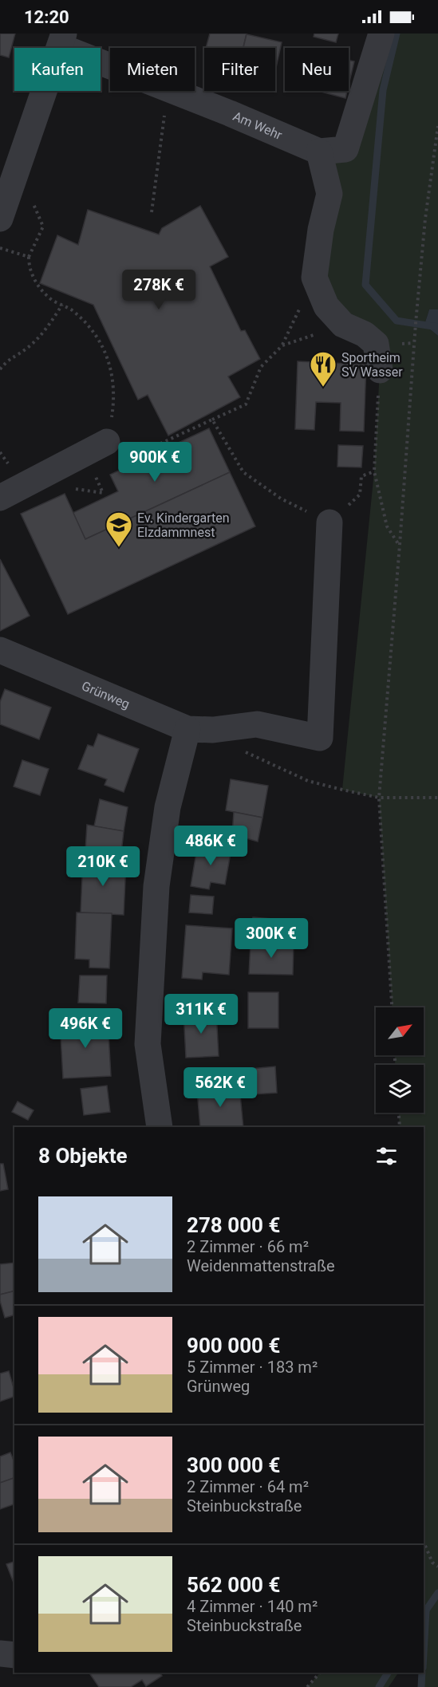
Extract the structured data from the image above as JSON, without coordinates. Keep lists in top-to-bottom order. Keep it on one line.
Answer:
{"streets":{"street":["Am Wehr","Grünweg"]},"places":{"restaurant":["Sportheim SV Wasser"],"school or university":["Ev. Kindergarten Elzdammnest"]},"north":"top right","page":{"status":"12:20","chip":["Kaufen","Mieten","Filter","Neu"],"price":["278K €","900K €","486K €","210K €","300K €","311K €","496K €","562K €"],"heading":"8 Objekte","list":[{"name":"278 000 €","note":"2 Zimmer · 66 m² · Weidenmattenstraße"},{"name":"900 000 €","note":"5 Zimmer · 183 m² · Grünweg"},{"name":"300 000 €","note":"2 Zimmer · 64 m² · Steinbuckstraße"},{"name":"562 000 €","note":"4 Zimmer · 140 m² · Steinbuckstraße"}]}}
